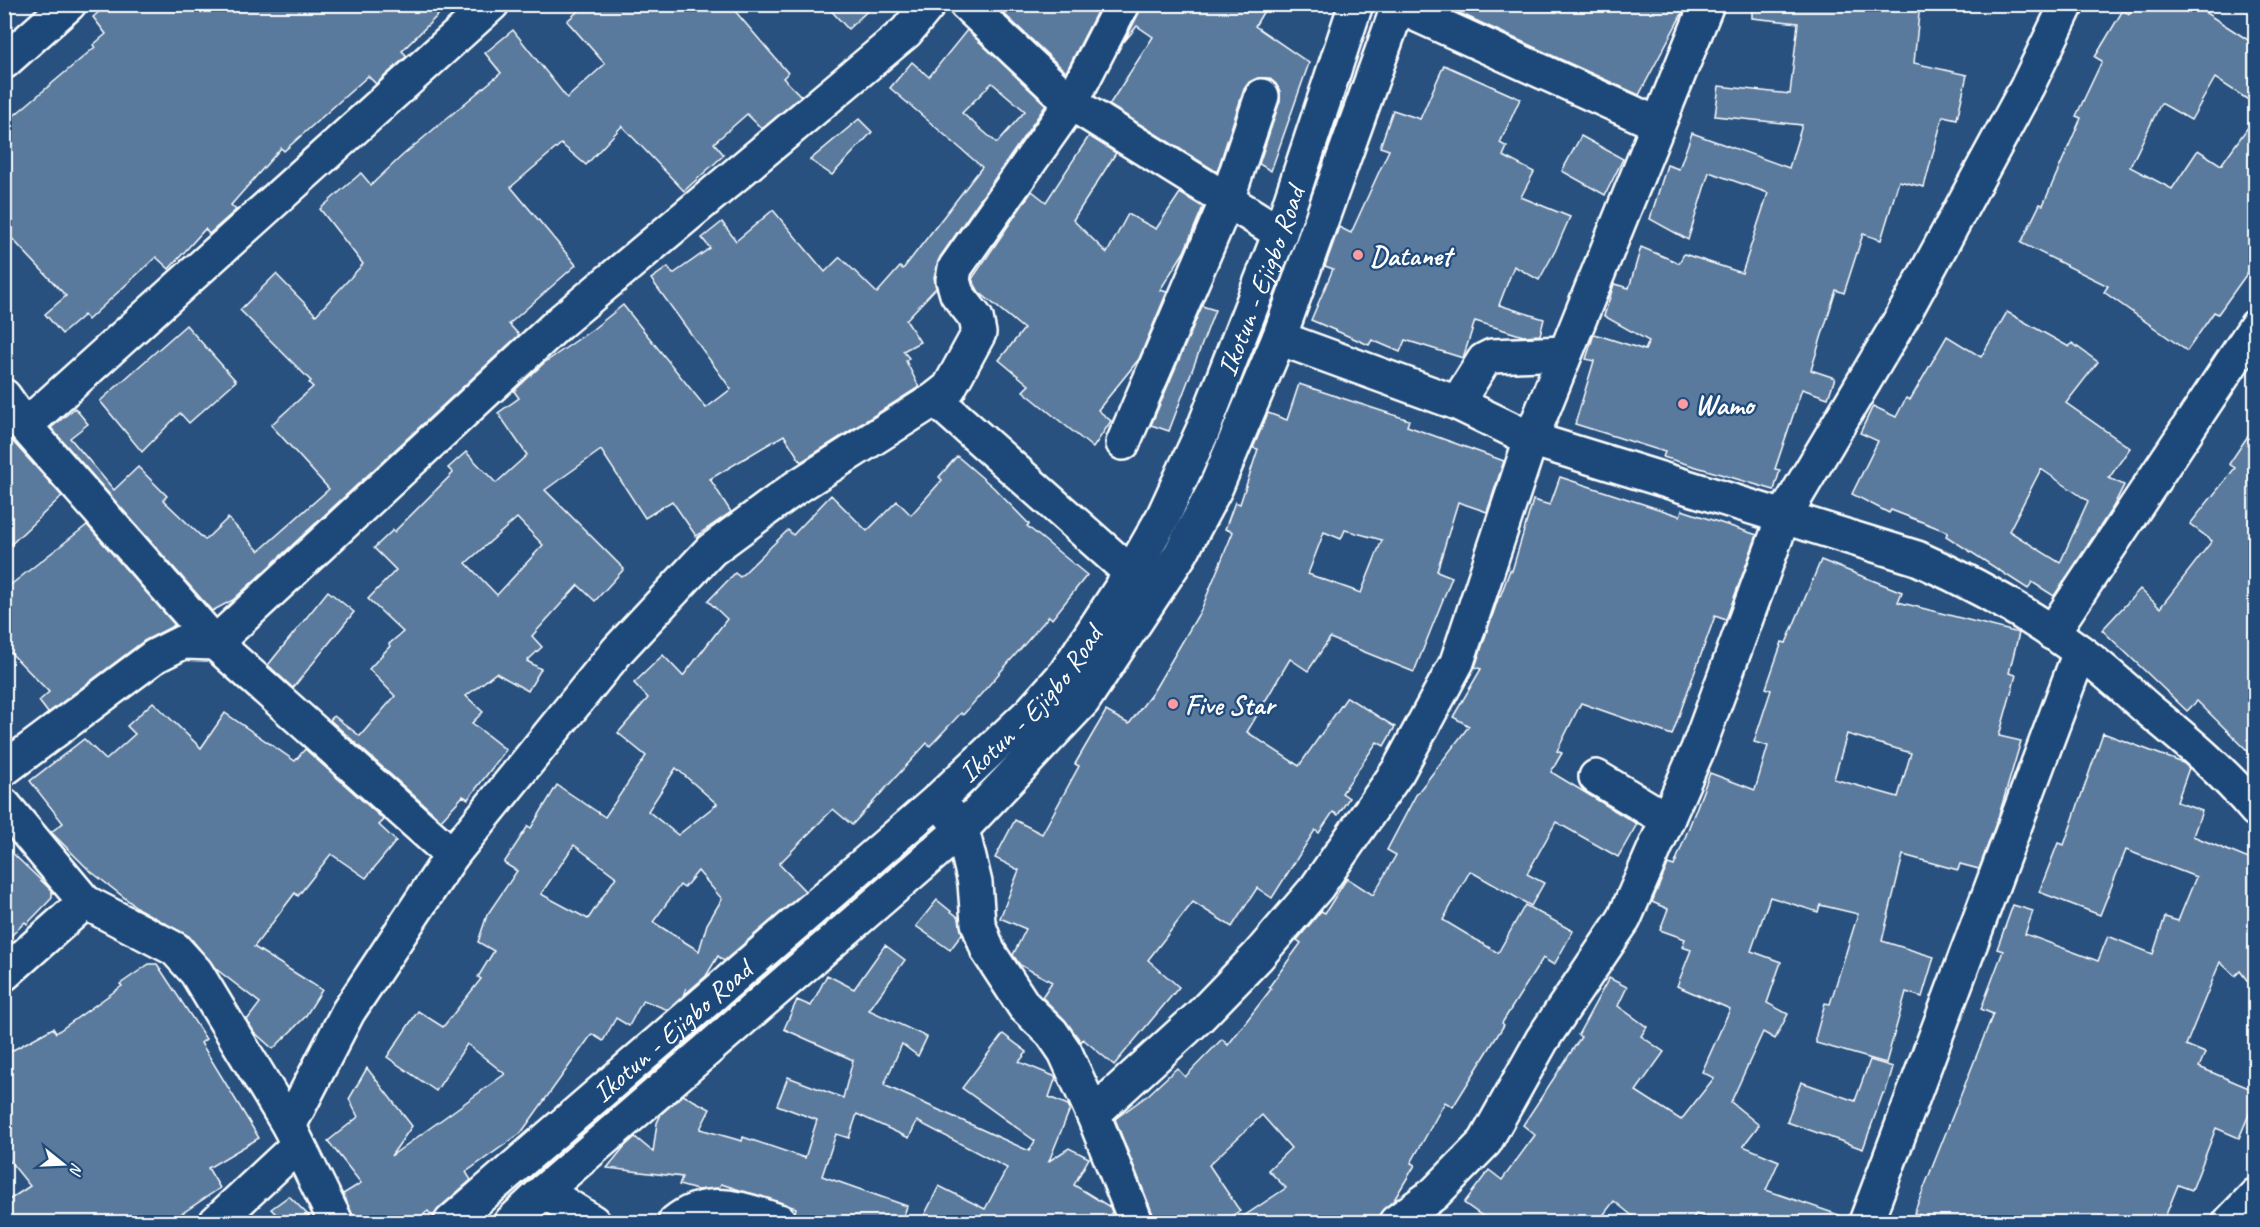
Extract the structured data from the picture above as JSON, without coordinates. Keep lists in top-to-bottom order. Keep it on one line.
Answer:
{"streets":{"street":["Ikotun - Ejigbo Road"]},"places":["Datanet","Wamo","Five Star"],"north":"right"}
